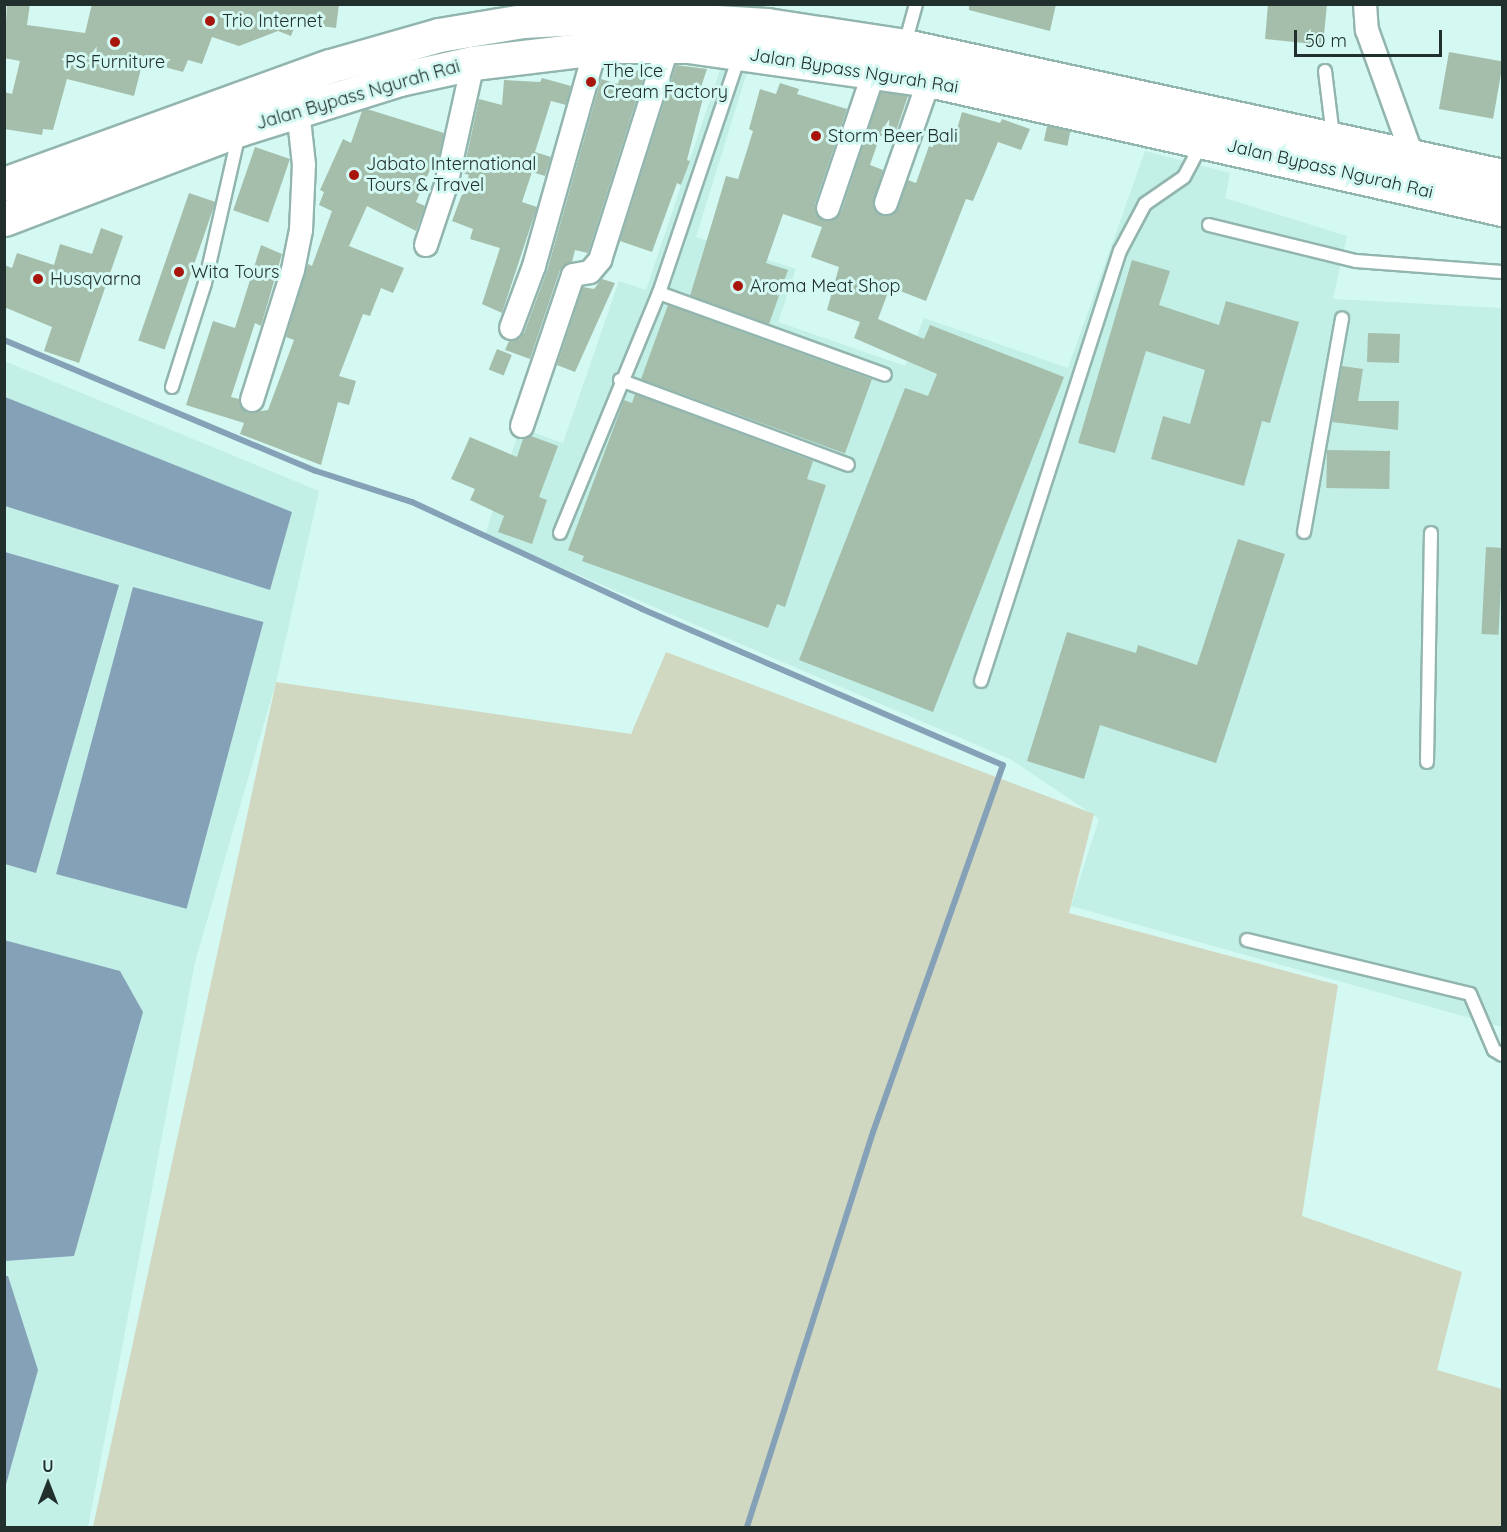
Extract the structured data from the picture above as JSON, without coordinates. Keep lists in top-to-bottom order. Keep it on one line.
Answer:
{"streets":{"highway":["Jalan Bypass Ngurah Rai"]},"places":["Trio Internet","PS Furniture","The Ice Cream Factory","Storm Beer Bali","Jabato International Tours & Travel","Wita Tours","Husqvarna","Aroma Meat Shop"],"scale_bar":"50 m","north":"top"}
